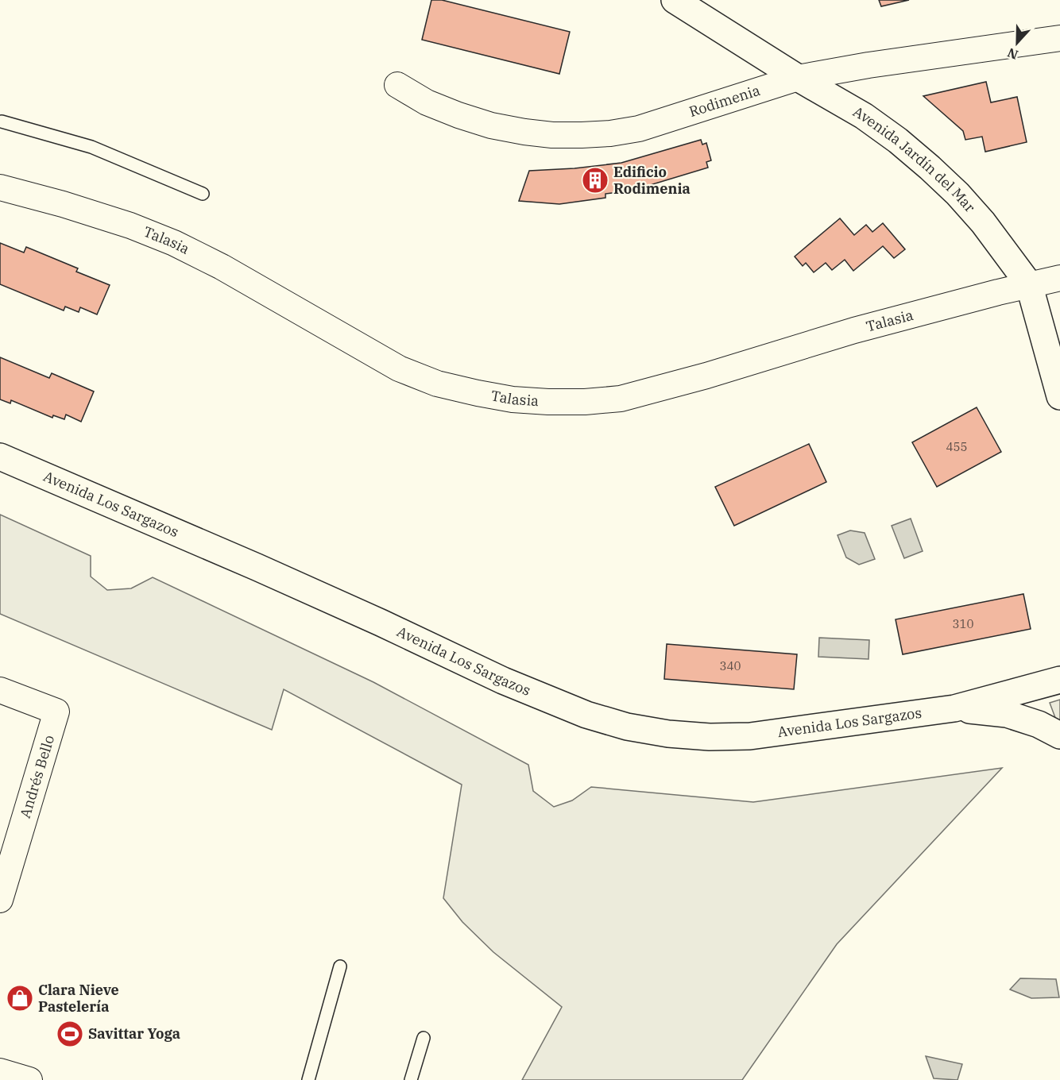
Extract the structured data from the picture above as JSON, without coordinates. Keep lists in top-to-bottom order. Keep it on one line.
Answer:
{"streets":{"street":["Rodimenia","Avenida Jardín del Mar","Talasia","Avenida Los Sargazos","Andrés Bello"]},"crossings":[["Rodimenia","Avenida Jardín del Mar"],["Avenida Jardín del Mar","Talasia"]],"places":{"building":["Edificio Rodimenia"],"shop":["Clara Nieve Pastelería"],"sports":["Savittar Yoga"]},"house_numbers":["455","310","340"],"north":"bottom"}
